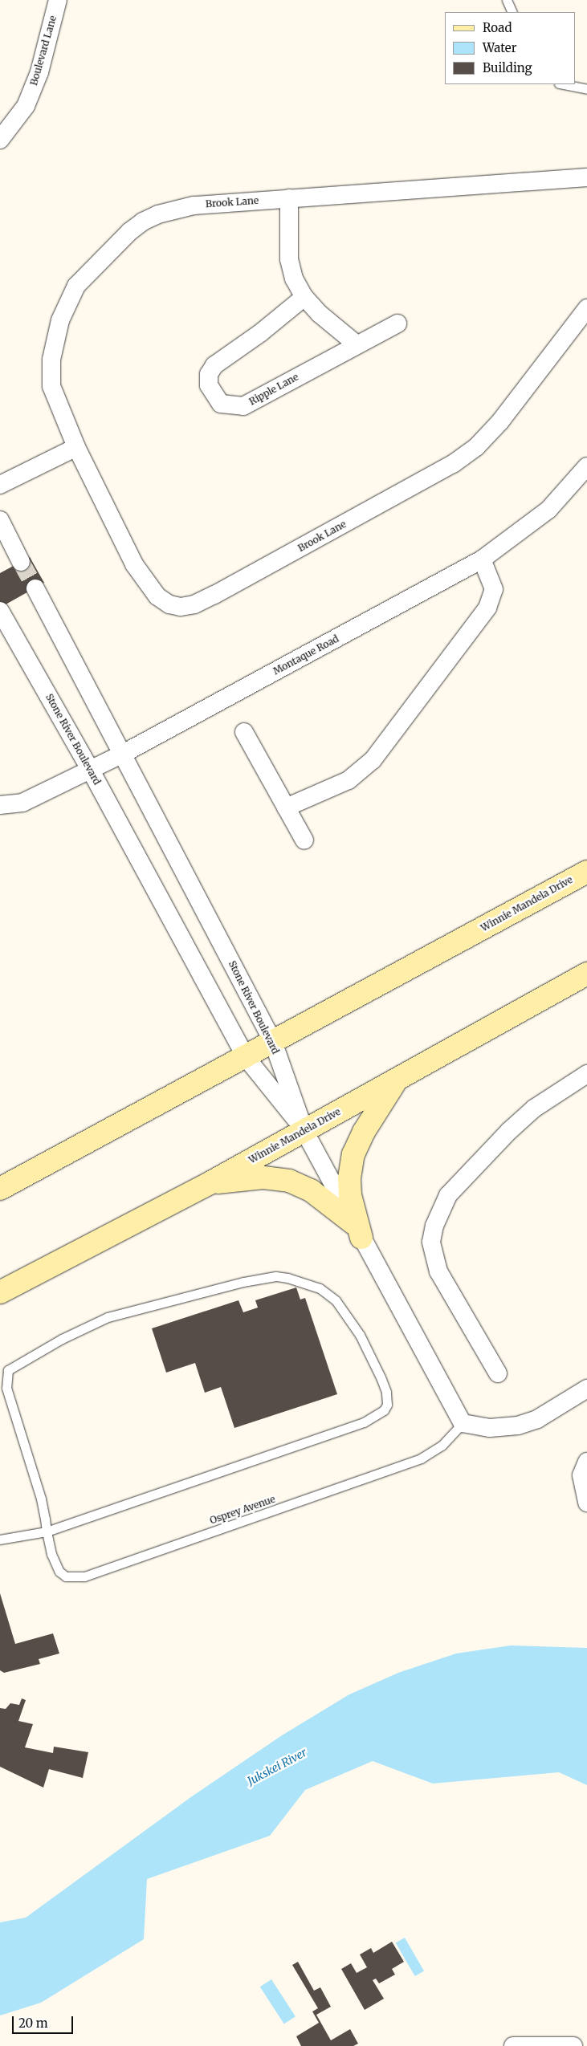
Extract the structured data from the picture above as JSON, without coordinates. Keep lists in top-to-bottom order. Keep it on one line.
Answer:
{"streets":{"main road":["Winnie Mandela Drive"],"street":["Boulevard Lane","Brook Lane","Ripple Lane","Montaque Road","Stone River Boulevard"],"lane":["Osprey Avenue"]},"crossings":[["Montaque Road","Stone River Boulevard"],["Stone River Boulevard","Winnie Mandela Drive"]],"water":["Jukskei River"],"legend":["Road","Water","Building"],"scale_bar":"20 m"}
